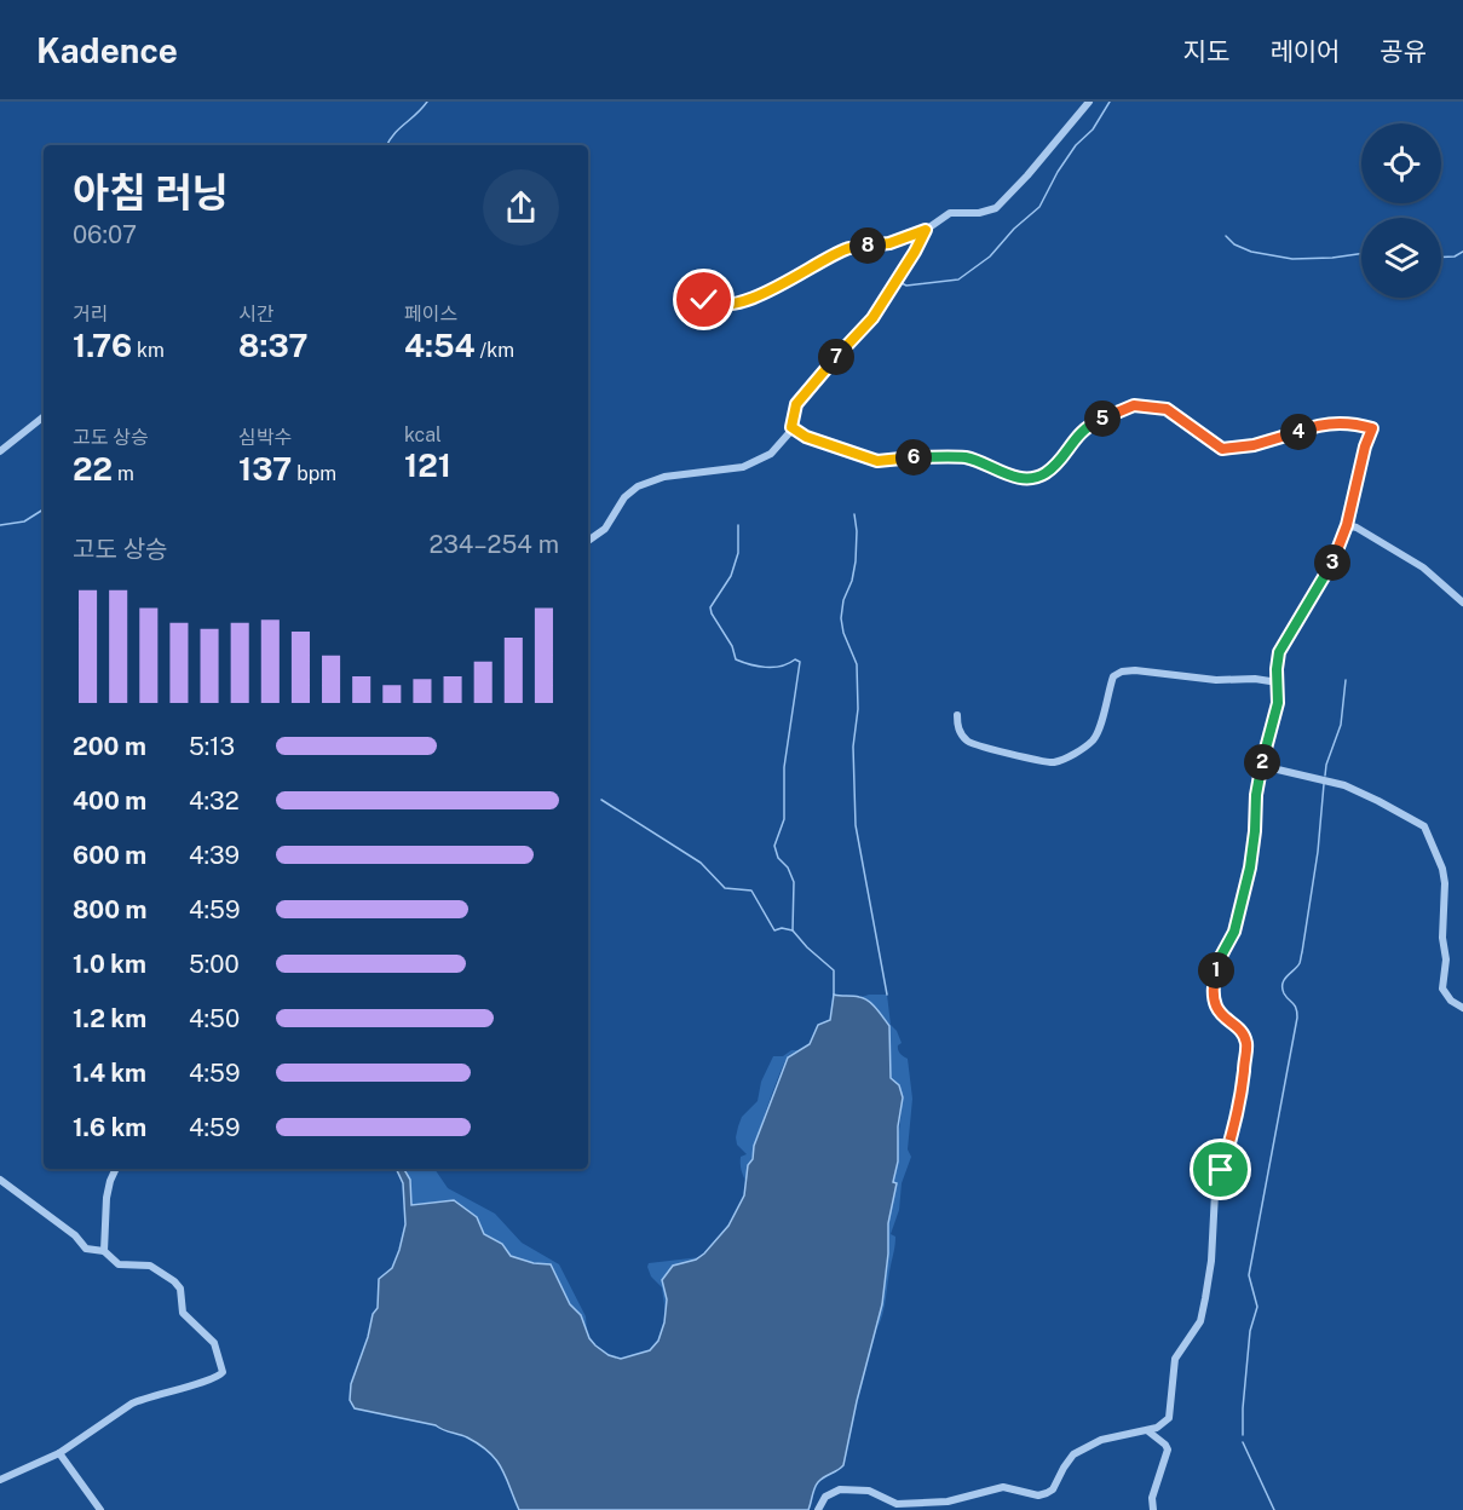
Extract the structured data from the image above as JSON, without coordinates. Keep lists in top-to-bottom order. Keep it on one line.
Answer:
{"page":{"header":"Kadence","nav":["지도","레이어","공유"],"heading":["아침 러닝","06:07"],"pins":["8","7","5","4","6","3","2","1"],"stats":[["거리","1.76 km"],["시간","8:37"],["페이스","4:54 /km"],["고도 상승","22 m"],["심박수","137 bpm"],["kcal","121"]],"chart":["고도 상승","234–254 m"],"list":[{"name":"200 m","note":"5:13"},{"name":"400 m","note":"4:32"},{"name":"600 m","note":"4:39"},{"name":"800 m","note":"4:59"},{"name":"1.0 km","note":"5:00"},{"name":"1.2 km","note":"4:50"},{"name":"1.4 km","note":"4:59"},{"name":"1.6 km","note":"4:59"}]}}
